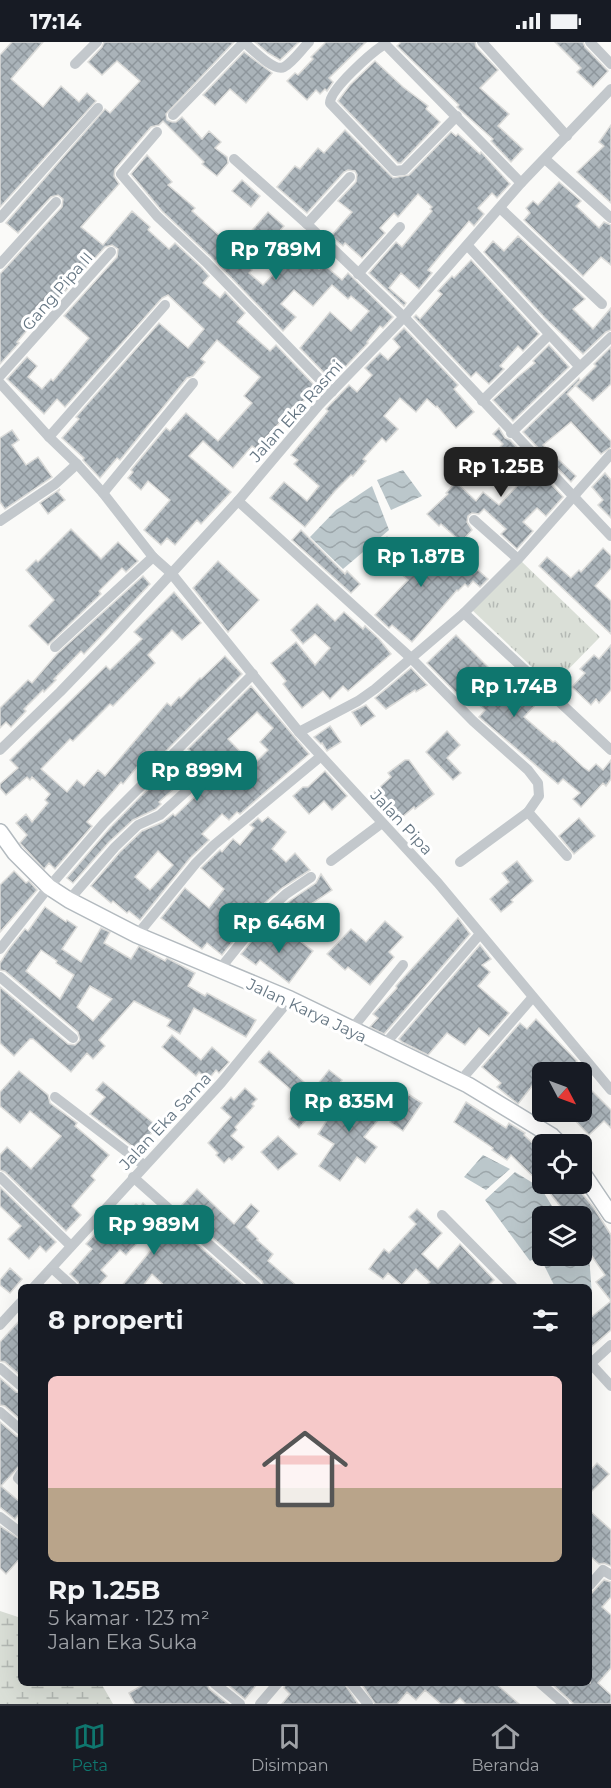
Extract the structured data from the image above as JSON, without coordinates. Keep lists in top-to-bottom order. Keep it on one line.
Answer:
{"streets":{"main road":["Jalan Karya Jaya"],"street":["Gang Pipa II","Jalan Eka Rasmi","Jalan Pipa","Jalan Eka Sama"]},"crossings":[["Jalan Eka Rasmi","Jalan Pipa"],["Jalan Karya Jaya","Jalan Eka Sama"]],"north":"bottom right","page":{"status":"17:14","price":["Rp 789M","Rp 1.25B","Rp 1.87B","Rp 1.74B","Rp 899M","Rp 646M","Rp 835M","Rp 989M"],"heading":"8 properti","list":[{"name":"Rp 1.25B","note":"5 kamar · 123 m² · Jalan Eka Suka"}],"tabs":["Peta","Disimpan","Beranda"]}}
